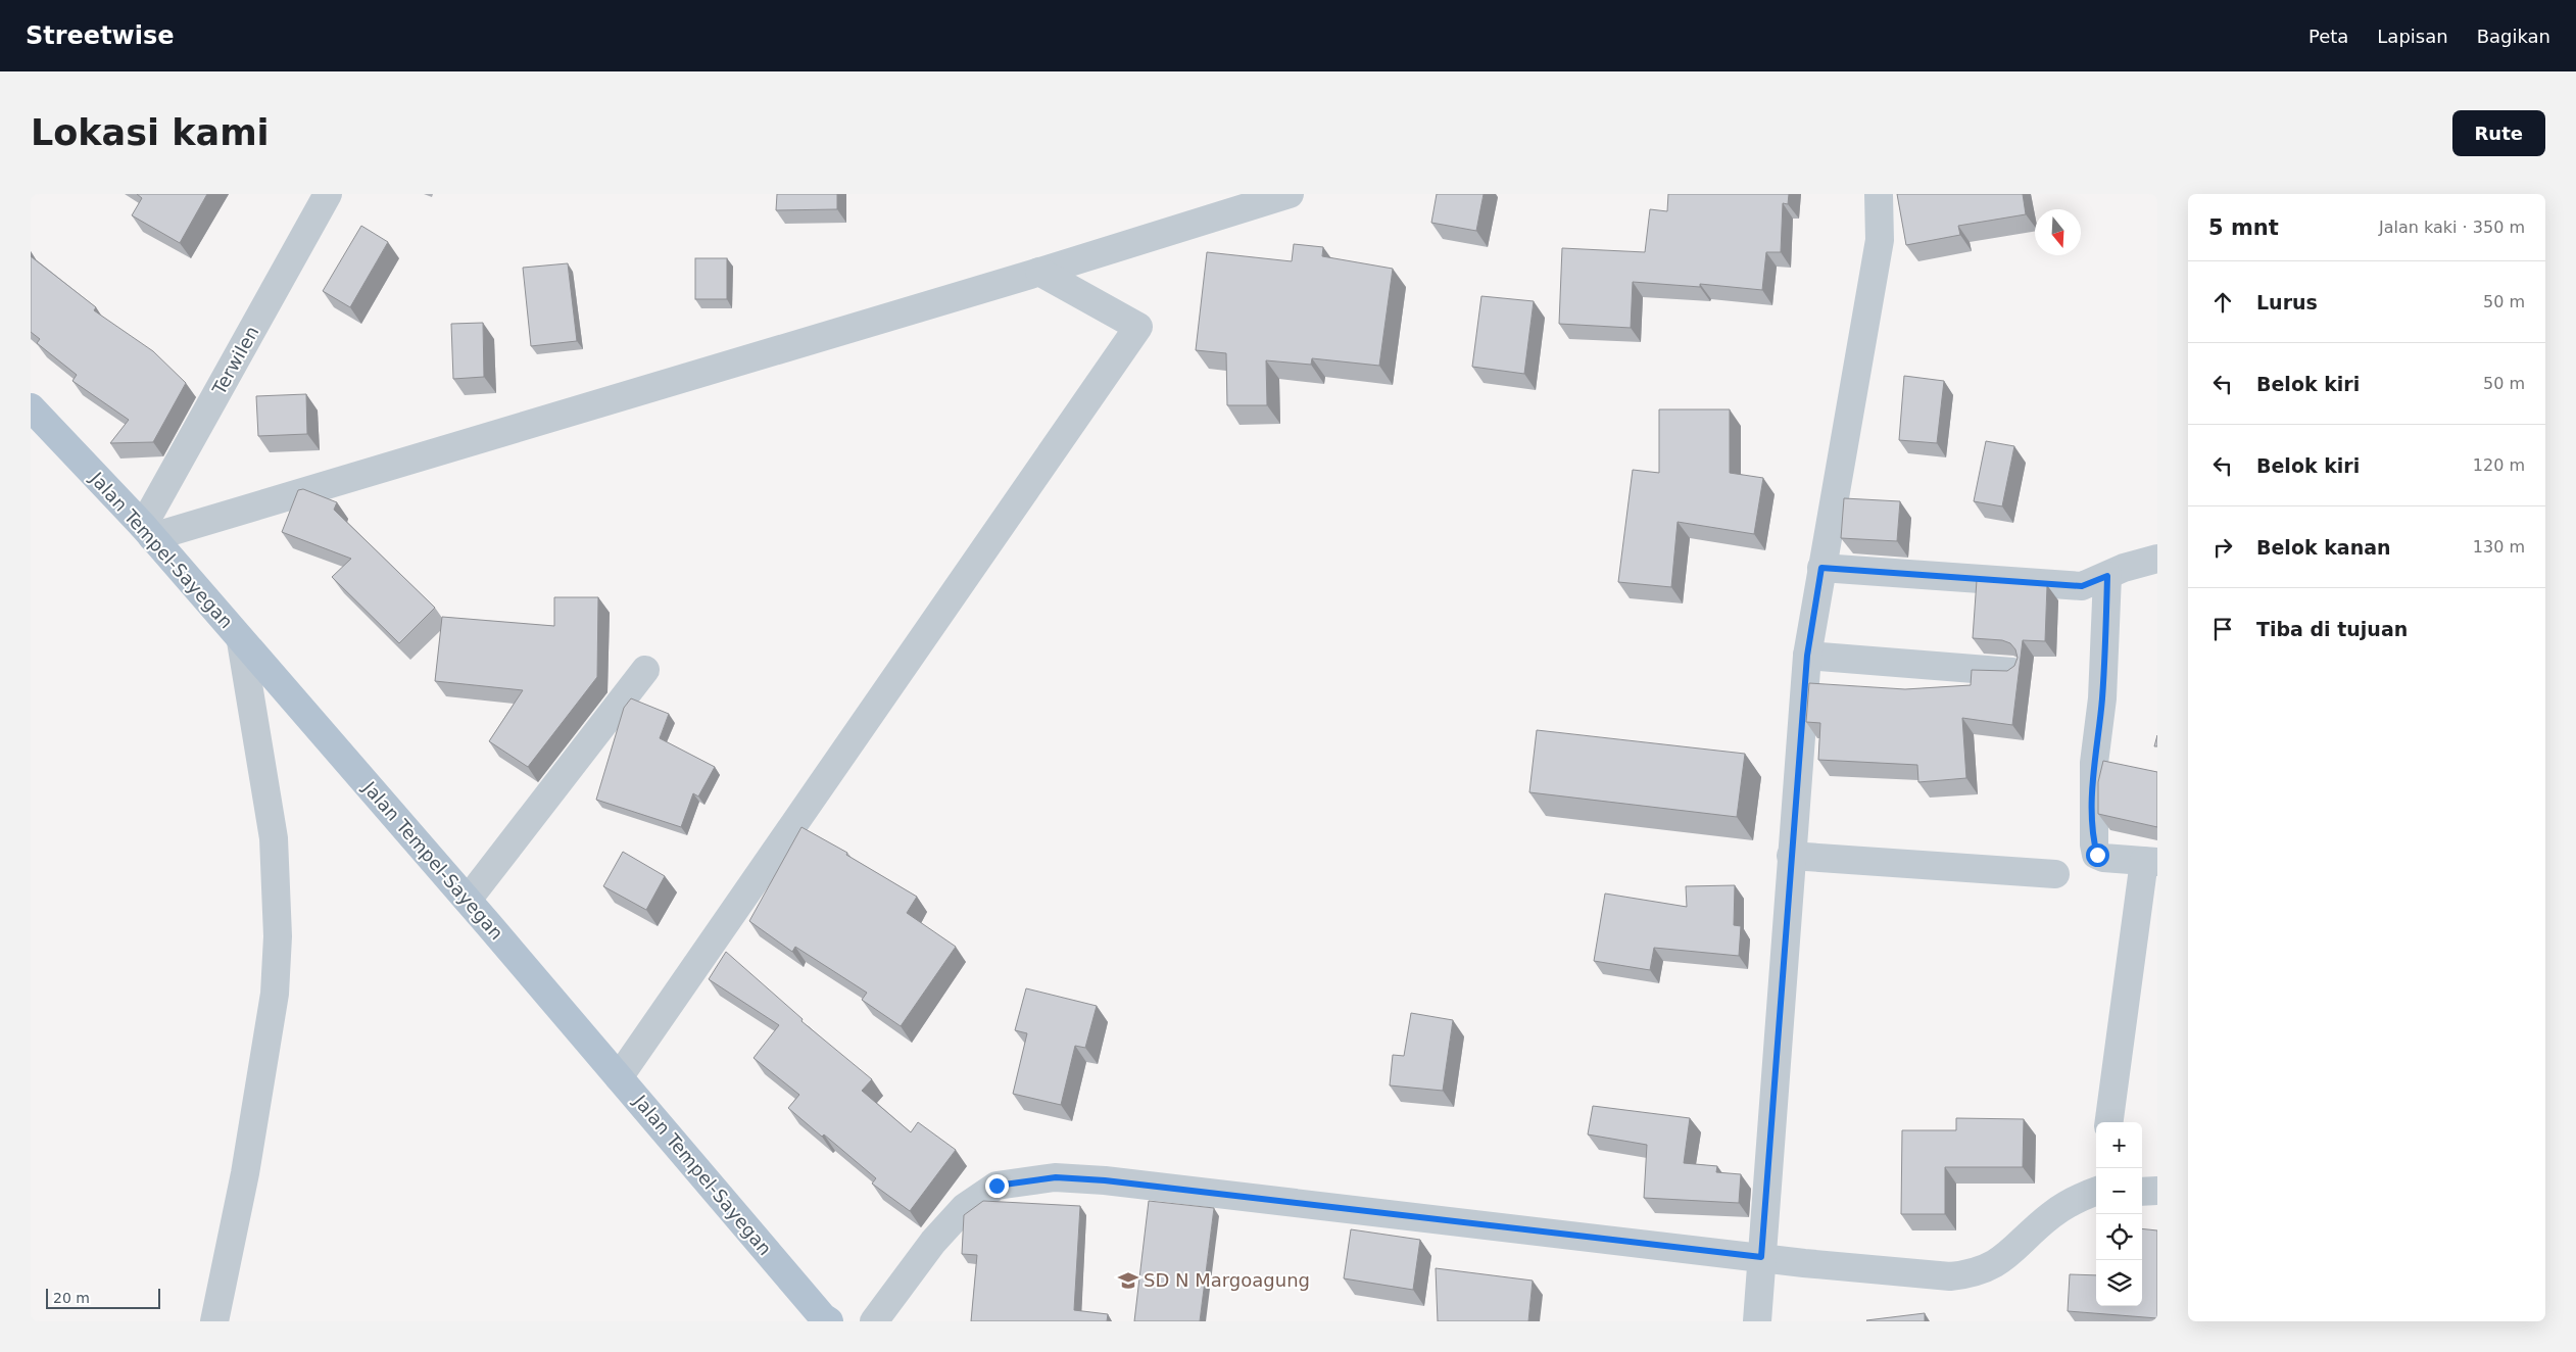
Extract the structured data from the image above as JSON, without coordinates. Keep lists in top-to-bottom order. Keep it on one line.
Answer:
{"streets":{"main road":["Jalan Tempel-Sayegan"],"street":["Terwilen"]},"crossings":[["Terwilen","Jalan Tempel-Sayegan"]],"places":{"school or university":["SD N Margoagung"]},"scale_bar":"20 m","north":"bottom","page":{"header":"Streetwise","nav":["Peta","Lapisan","Bagikan"],"buttons":"Rute","title":"Lokasi kami","heading":["5 mnt","Jalan kaki · 350 m"],"list":[["Lurus","50 m"],["Belok kiri","50 m"],["Belok kiri","120 m"],["Belok kanan","130 m"],"Tiba di tujuan"],"map_buttons":["+","−"],"scale":"20 m"}}
